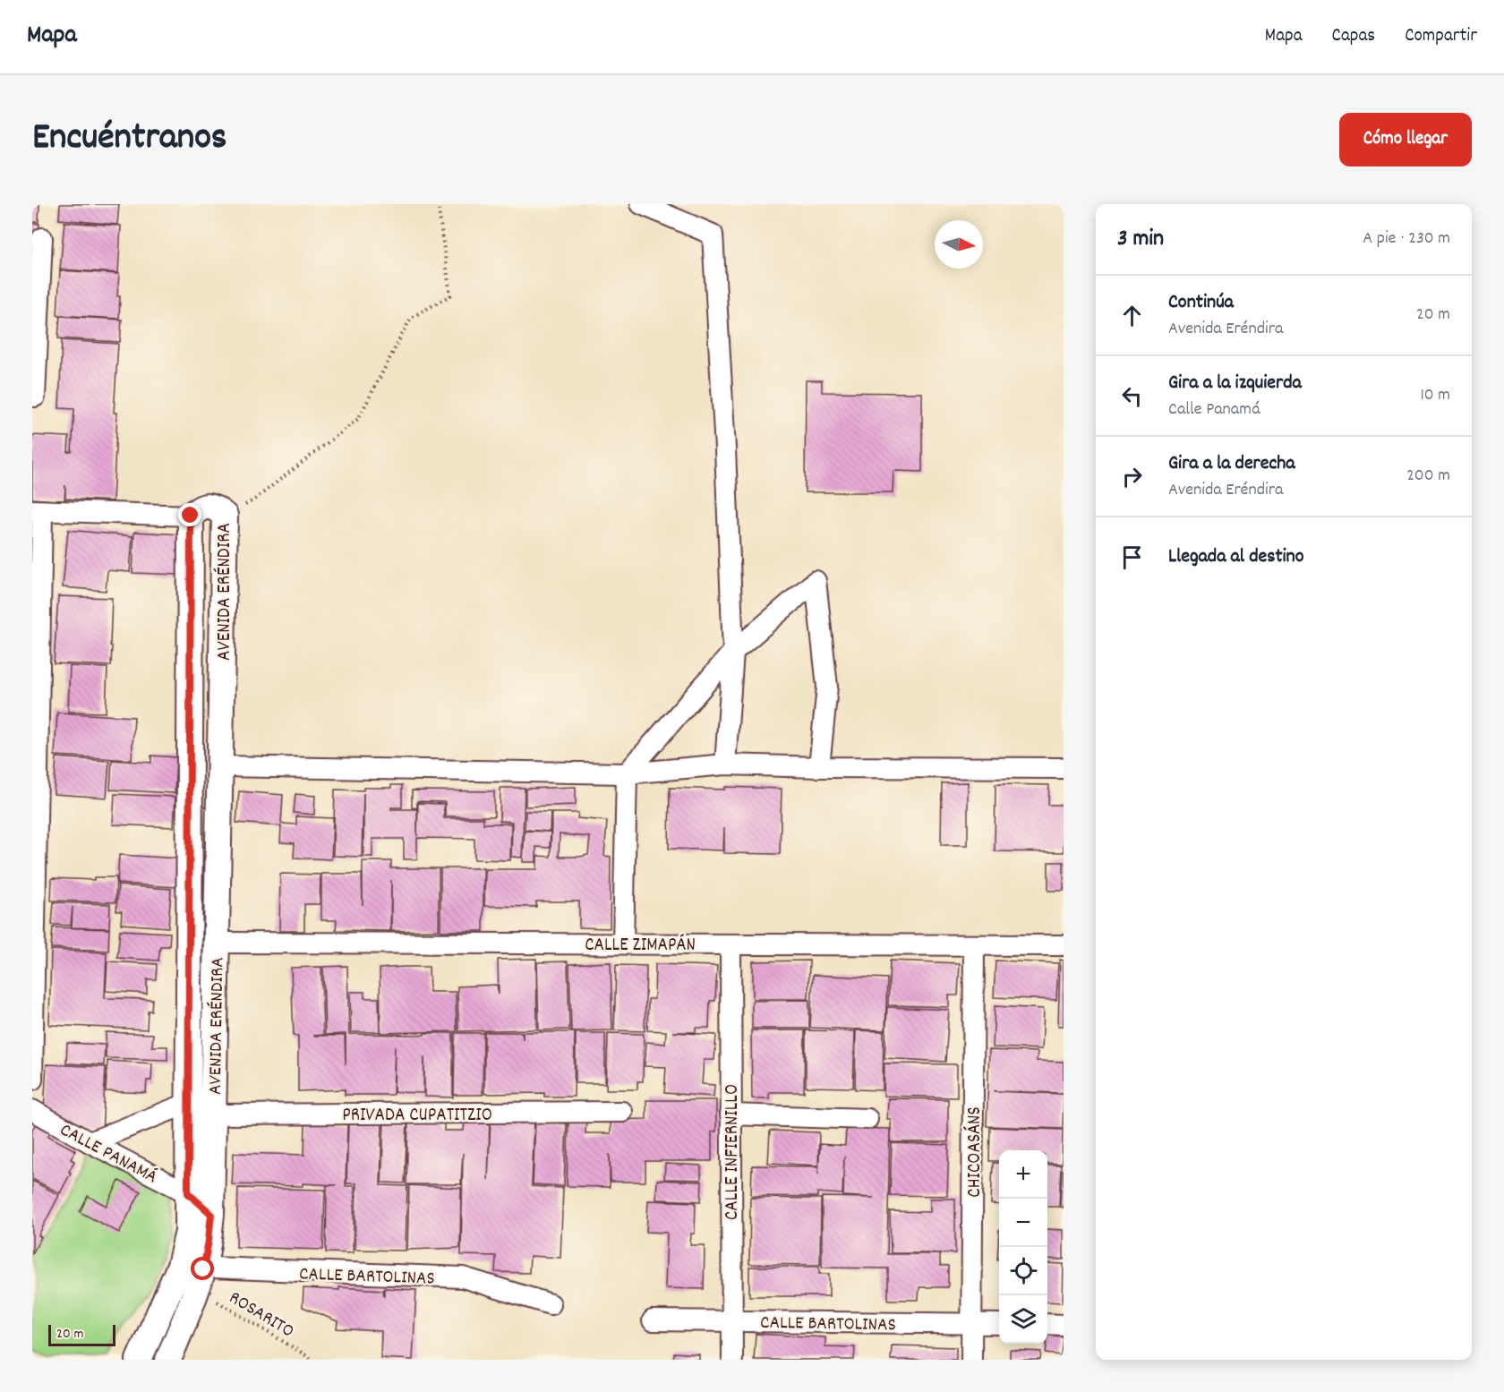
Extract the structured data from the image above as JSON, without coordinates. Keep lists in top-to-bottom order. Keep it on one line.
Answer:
{"streets":{"street":["AVENIDA ERÉNDIRA","CALLE ZIMAPÁN","PRIVADA CUPATITZIO","CALLE PANAMÁ","CALLE INFIERNILLO","CHICOASÁNS","CALLE BARTOLINAS"],"path":["ROSARITO"]},"crossings":[["AVENIDA ERÉNDIRA","CALLE ZIMAPÁN"],["AVENIDA ERÉNDIRA","PRIVADA CUPATITZIO"],["AVENIDA ERÉNDIRA","CALLE PANAMÁ"],["AVENIDA ERÉNDIRA","CALLE BARTOLINAS"],["AVENIDA ERÉNDIRA","ROSARITO"],["CALLE ZIMAPÁN","CALLE INFIERNILLO"],["CALLE ZIMAPÁN","CHICOASÁNS"],["CALLE INFIERNILLO","CALLE BARTOLINAS"],["CHICOASÁNS","CALLE BARTOLINAS"],["CALLE BARTOLINAS","ROSARITO"]],"scale_bar":"20 m","north":"right","page":{"header":"Mapa","nav":["Mapa","Capas","Compartir"],"title":"Encuéntranos","buttons":"Cómo llegar","heading":["3 min","A pie · 230 m"],"list":[["Continúa","Avenida Eréndira","20 m"],["Gira a la izquierda","Calle Panamá","10 m"],["Gira a la derecha","Avenida Eréndira","200 m"],"Llegada al destino"],"map_buttons":["+","−"],"scale":"20 m"}}
